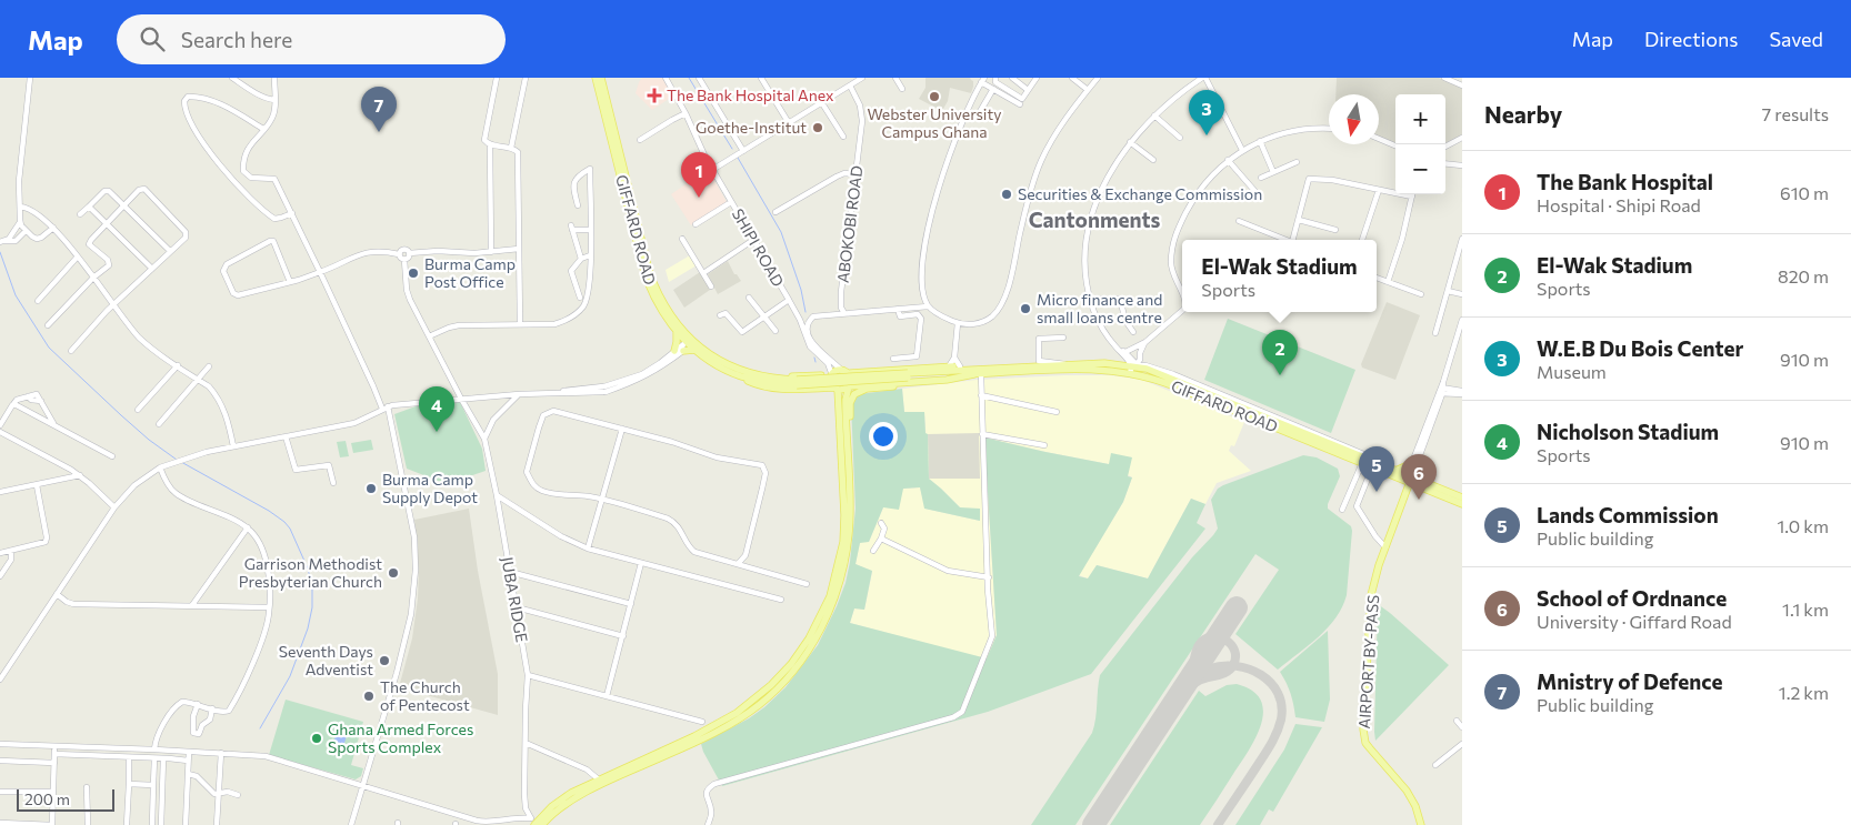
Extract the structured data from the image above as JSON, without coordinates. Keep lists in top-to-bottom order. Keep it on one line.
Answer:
{"streets":{"main road":["GIFFARD ROAD","AIRPORT BY-PASS"],"street":["ABOKOBI ROAD","SHIPI ROAD","JUBA RIDGE"]},"crossings":[["GIFFARD ROAD","SHIPI ROAD"],["GIFFARD ROAD","AIRPORT BY-PASS"]],"districts":["Cantonments"],"places":{"health":["The Bank Hospital Anex"],"other":["Webster University Campus Ghana","Goethe-Institut","Securities & Exchange Commission","Burma Camp Post Office","Micro finance and small loans centre","Burma Camp Supply Depot","Garrison Methodist Presbyterian Church","Seventh Days Adventist","The Church of Pentecost","Ghana Armed Forces Sports Complex"]},"scale_bar":"200 m","north":"bottom","page":{"header":"Map","search":"Search here","nav":["Map","Directions","Saved"],"heading":["Nearby","7 results"],"pins":["7","3","1","2","4","5","6"],"map_buttons":["+","−"],"list":[{"mark":"1","name":"The Bank Hospital","note":"Hospital · Shipi Road","value":"610 m"},{"mark":"2","name":"El-Wak Stadium","note":"Sports","value":"820 m"},{"mark":"3","name":"W.E.B Du Bois Center","note":"Museum","value":"910 m"},{"mark":"4","name":"Nicholson Stadium","note":"Sports","value":"910 m"},{"mark":"5","name":"Lands Commission","note":"Public building","value":"1.0 km"},{"mark":"6","name":"School of Ordnance","note":"University · Giffard Road","value":"1.1 km"},{"mark":"7","name":"Mnistry of Defence","note":"Public building","value":"1.2 km"}],"popup":["El-Wak Stadium","Sports"],"scale":"200 m"}}
